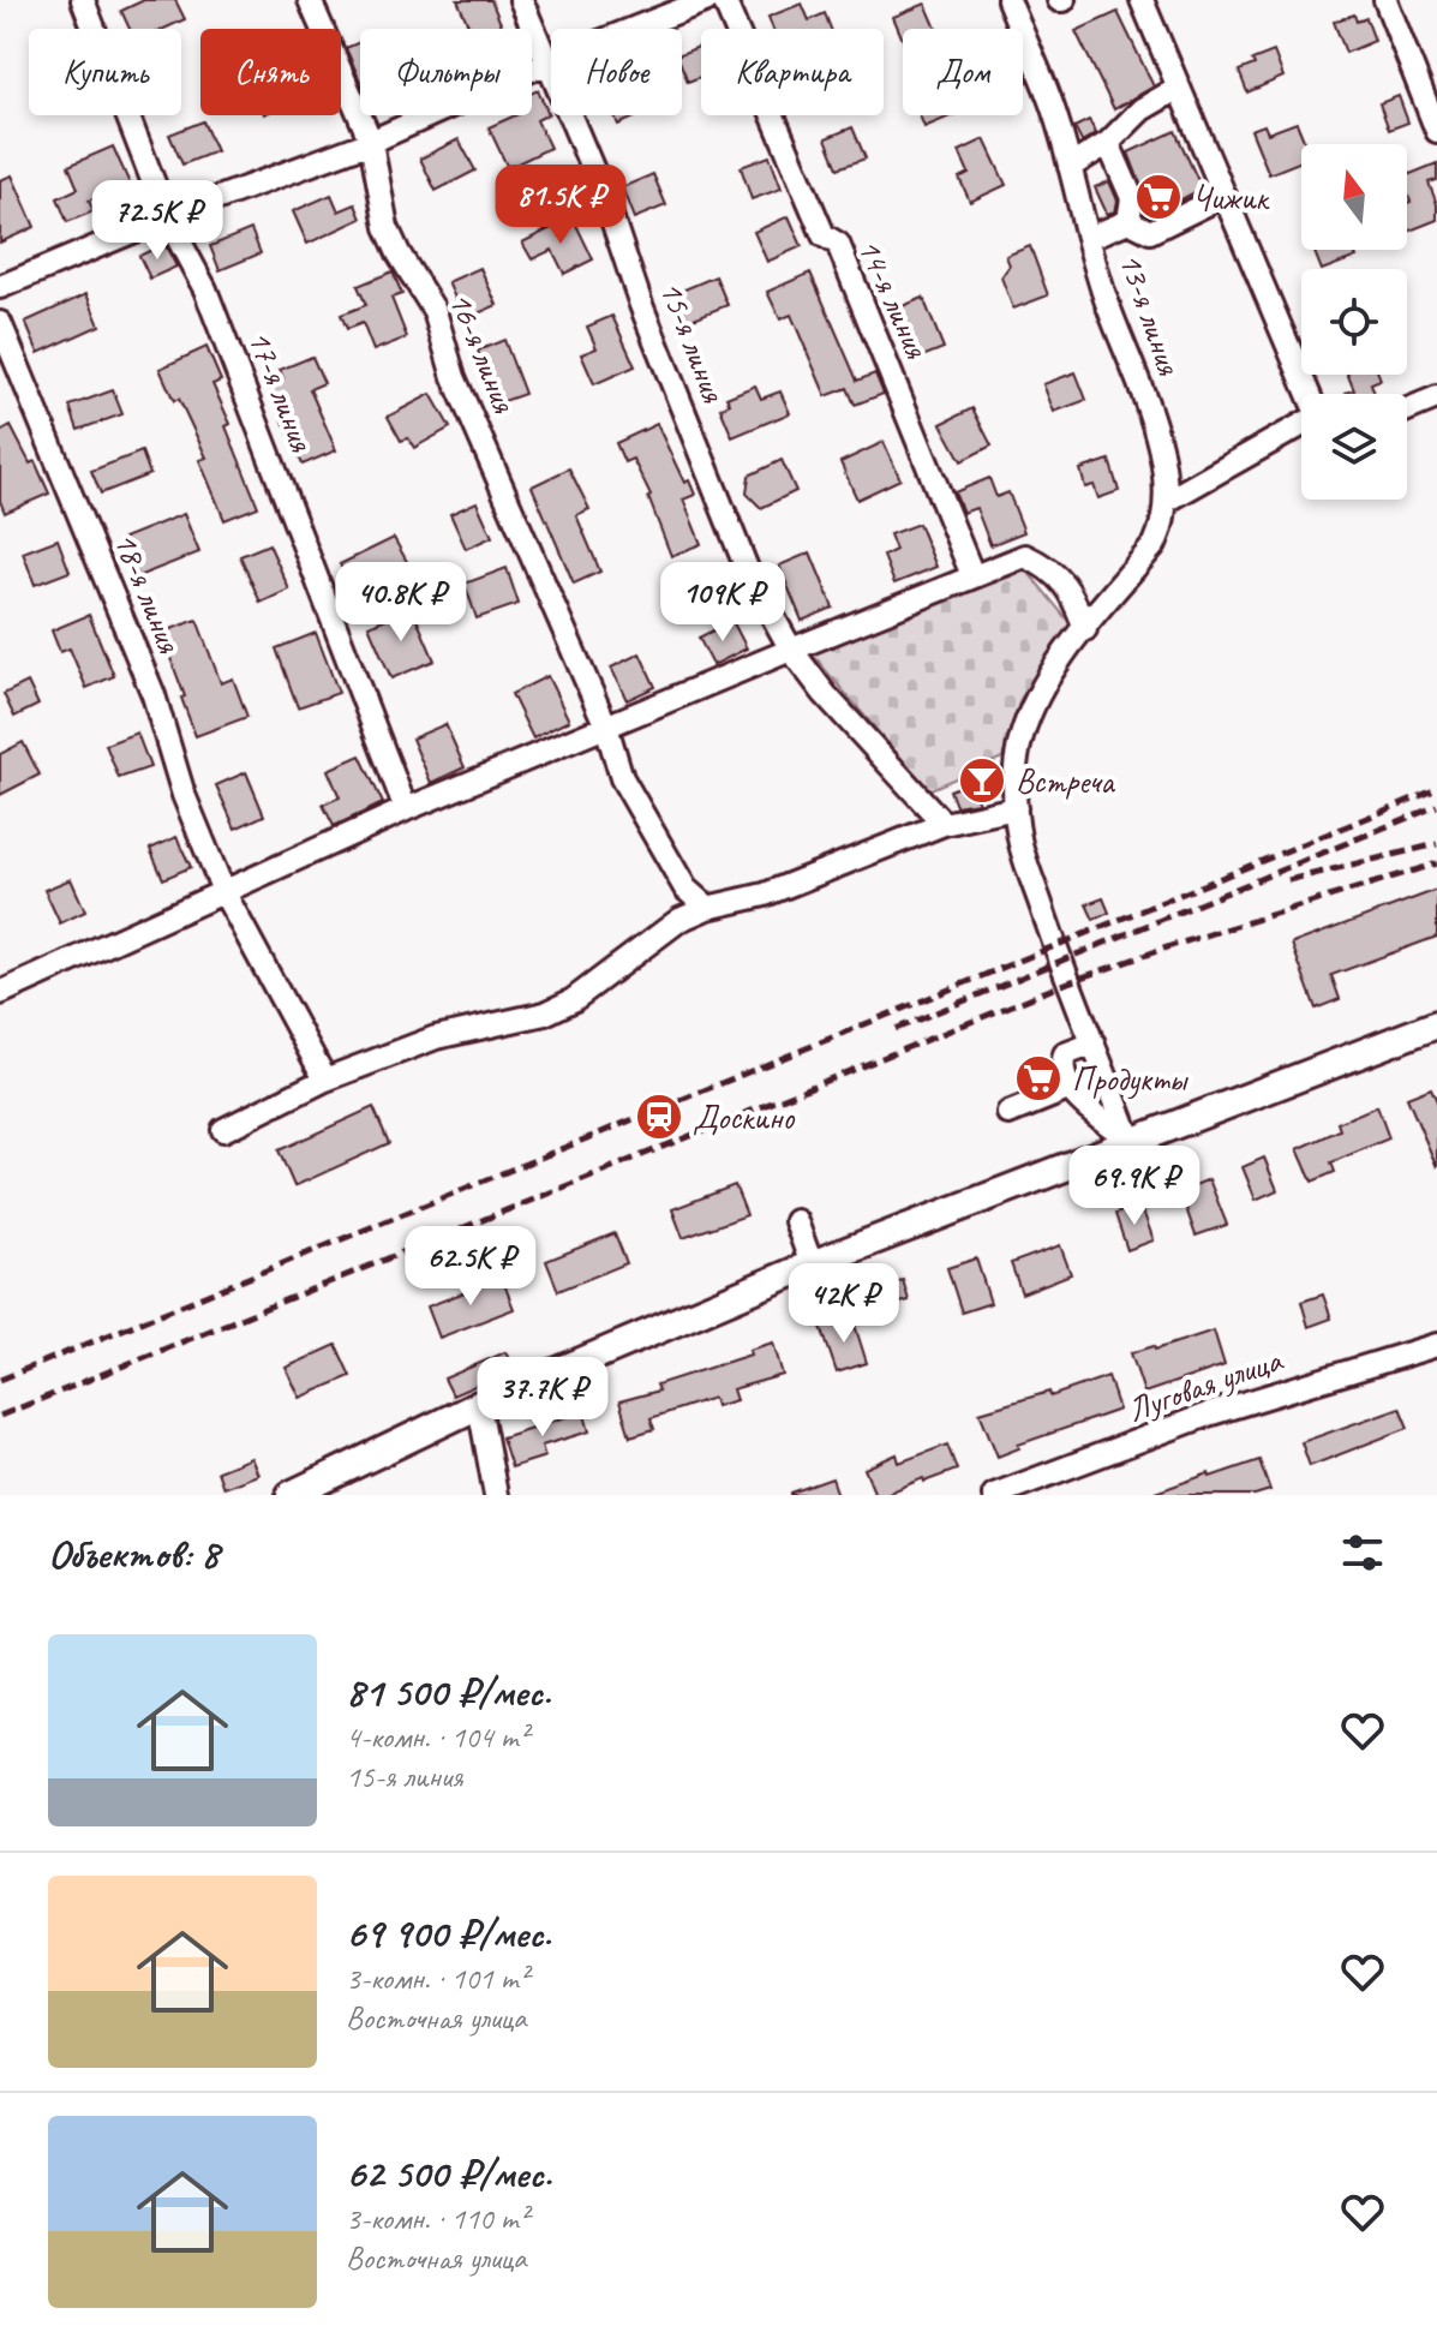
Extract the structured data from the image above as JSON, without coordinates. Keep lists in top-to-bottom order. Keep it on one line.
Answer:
{"streets":{"street":["14-я линия","13-я линия","15-я линия","16-я линия","17-я линия","18-я линия","Луговая улица"]},"places":{"supermarket":["Чижик","Продукты"],"bar":["Встреча"],"station":["Доскино"]},"north":"top","page":{"chip":["Купить","Снять","Фильтры","Новое","Квартира","Дом"],"price":["81.5K ₽","72.5K ₽","40.8K ₽","109K ₽","69.9K ₽","62.5K ₽","42K ₽","37.7K ₽"],"heading":"Объектов: 8","list":[{"name":"81 500 ₽/мес.","note":"4-комн. · 104 m² · 15-я линия"},{"name":"69 900 ₽/мес.","note":"3-комн. · 101 m² · Восточная улица"},{"name":"62 500 ₽/мес.","note":"3-комн. · 110 m² · Восточная улица"}]}}
